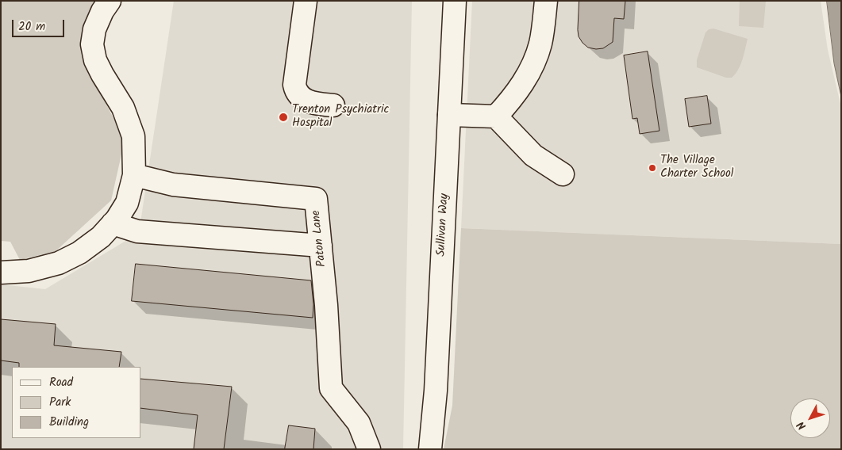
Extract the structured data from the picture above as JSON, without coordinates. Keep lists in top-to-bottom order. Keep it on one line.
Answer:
{"streets":{"main road":["Sullivan Way","Paton Lane"]},"places":["Trenton Psychiatric Hospital","The Village Charter School"],"legend":["Road","Park","Building"],"scale_bar":"20 m","north":"bottom left"}
